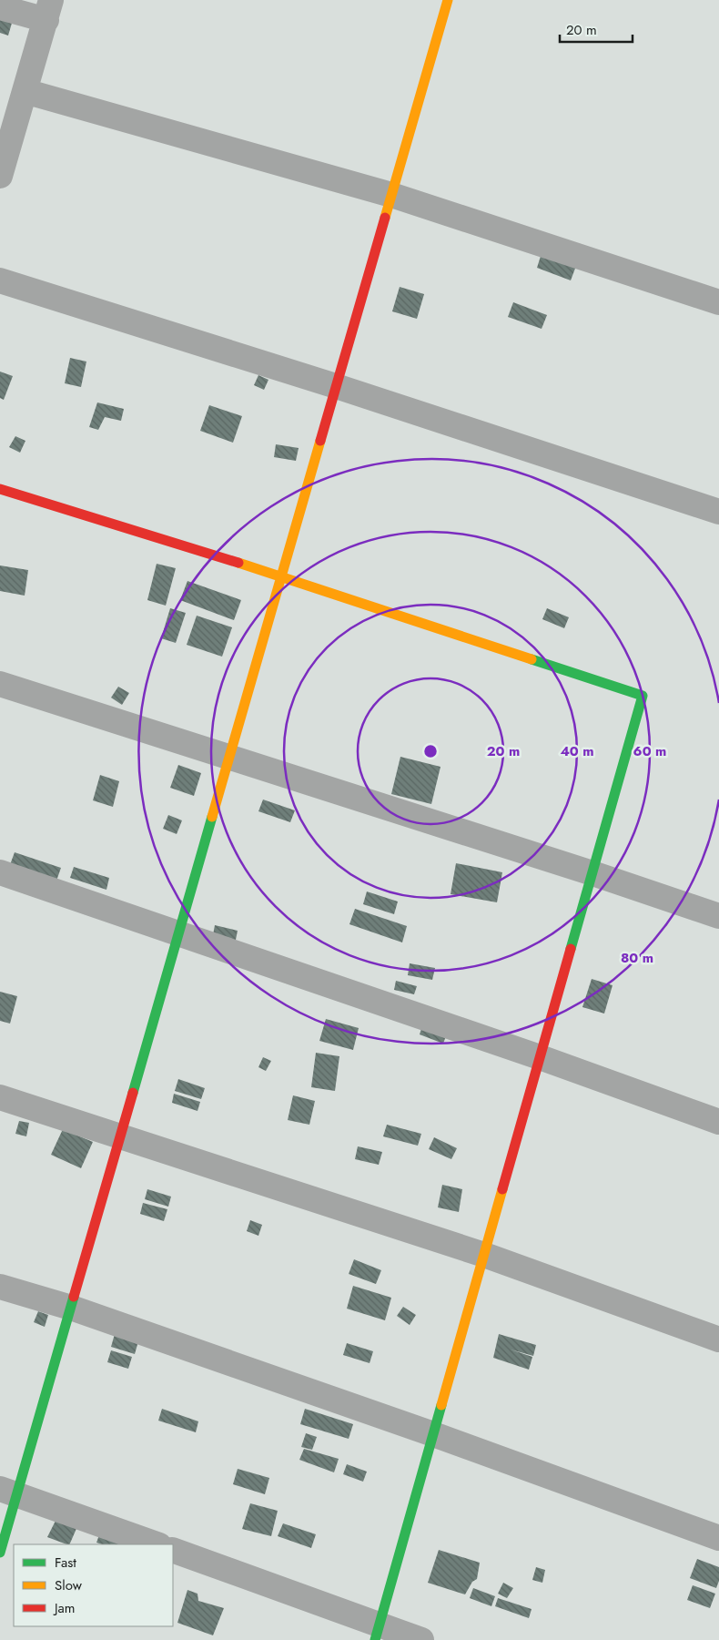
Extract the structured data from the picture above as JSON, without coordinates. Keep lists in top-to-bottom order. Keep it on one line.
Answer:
{"legend":["Fast","Slow","Jam"],"scale_bar":"20 m","rings":["20 m","40 m","60 m","80 m"]}
